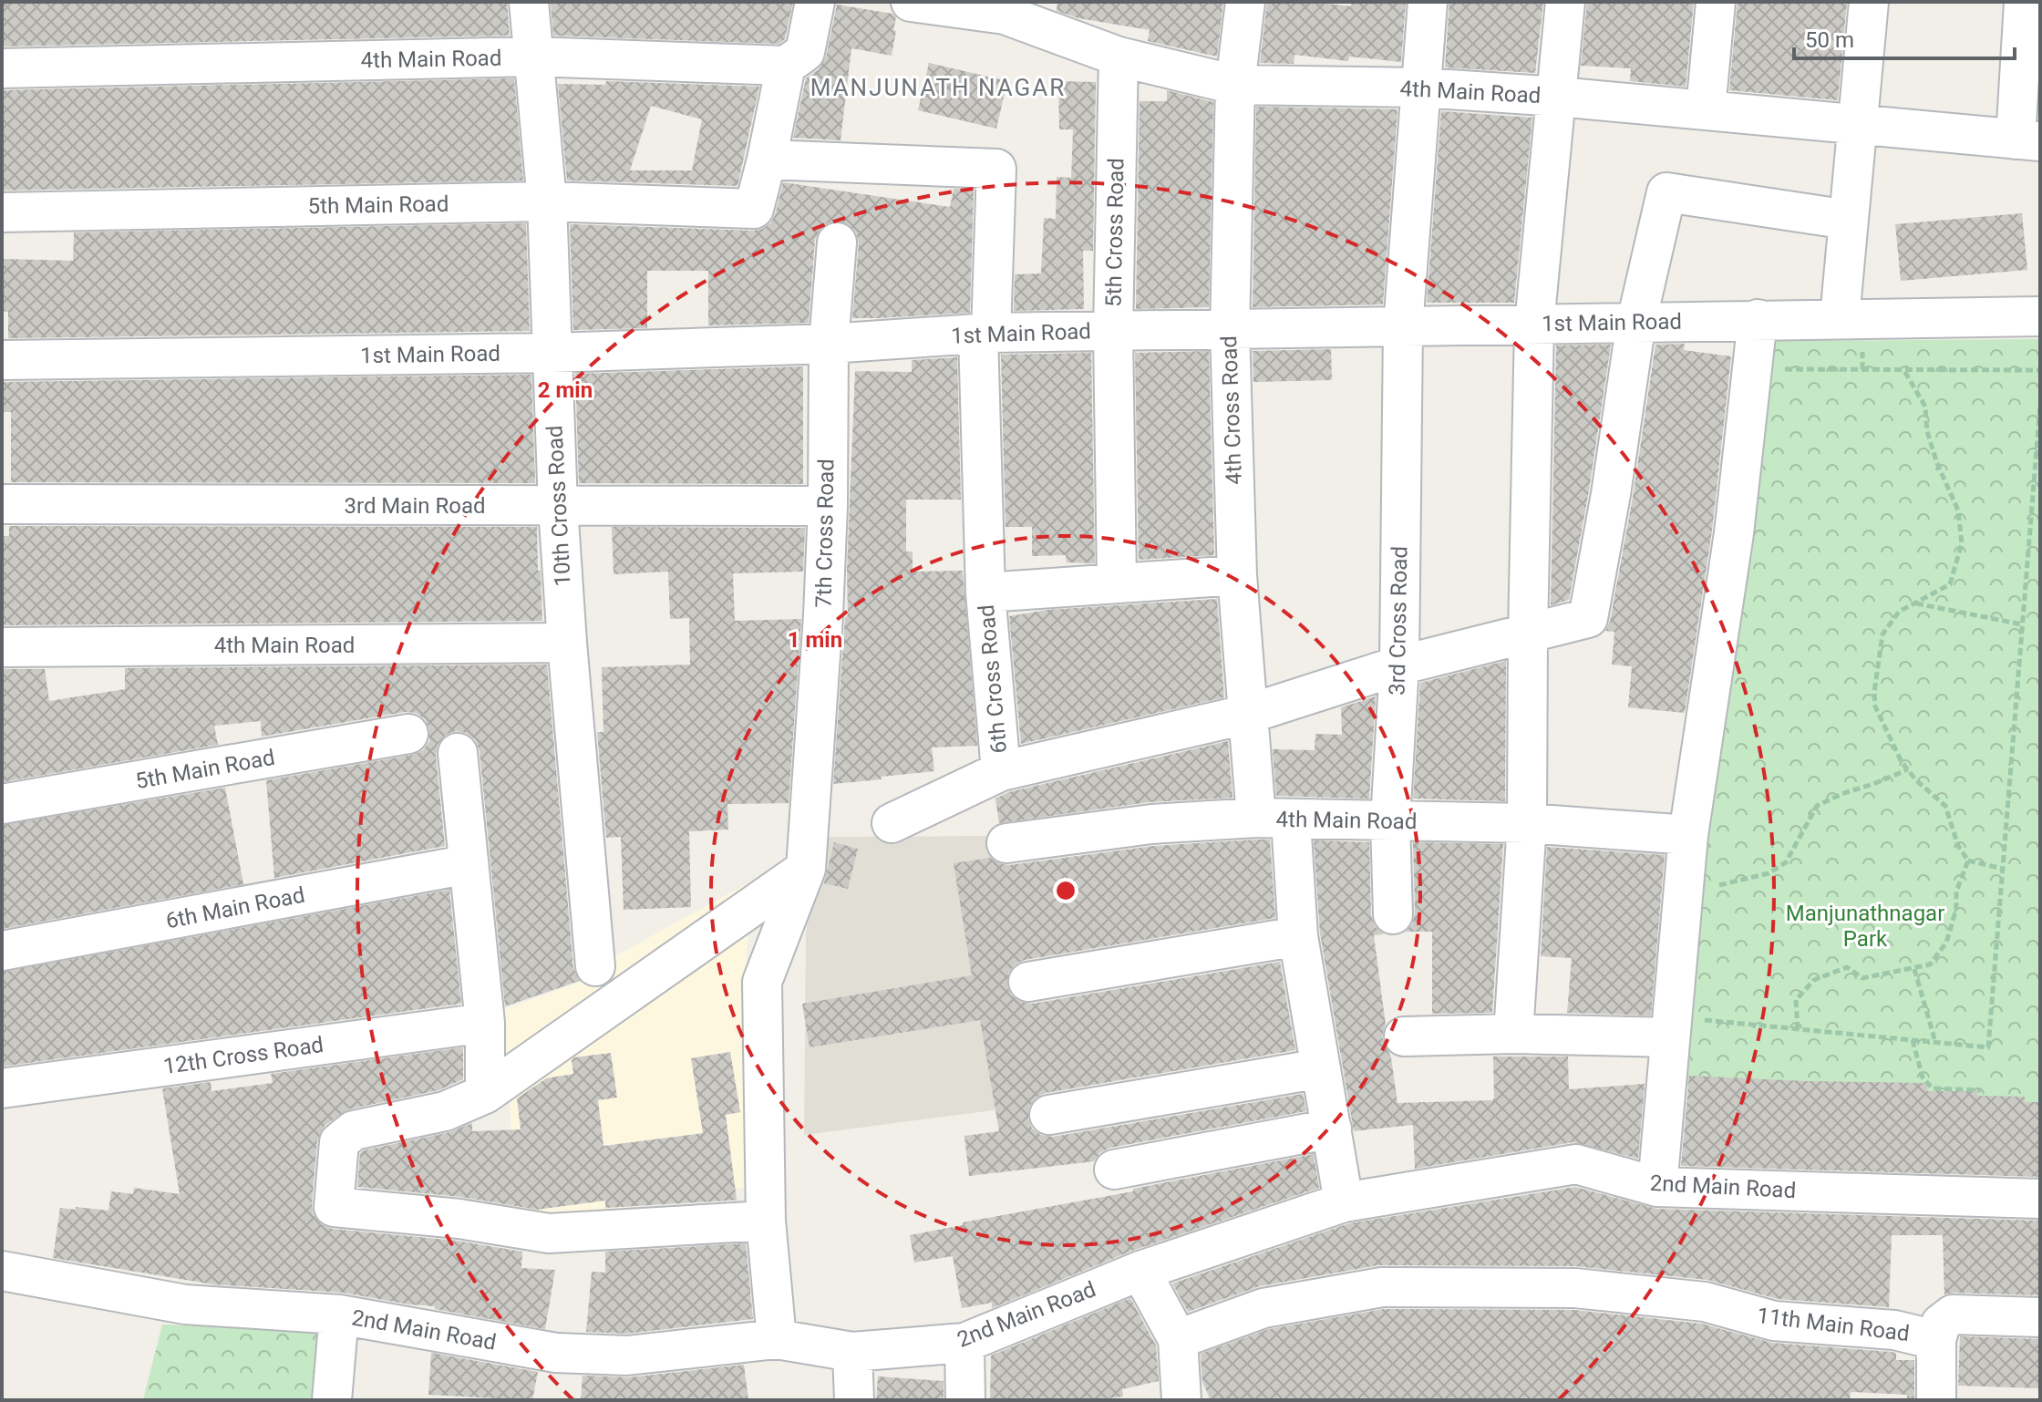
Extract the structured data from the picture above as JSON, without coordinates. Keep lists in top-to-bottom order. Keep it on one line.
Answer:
{"streets":{"street":["4th Main Road","5th Main Road","5th Cross Road","1st Main Road","4th Cross Road","3rd Main Road","10th Cross Road","7th Cross Road","3rd Cross Road","6th Cross Road","6th Main Road","12th Cross Road","2nd Main Road","11th Main Road"]},"crossings":[["4th Main Road","5th Cross Road"],["4th Main Road","4th Cross Road"],["4th Main Road","10th Cross Road"],["4th Main Road","3rd Cross Road"],["5th Main Road","10th Cross Road"],["5th Main Road","6th Cross Road"],["5th Cross Road","1st Main Road"],["1st Main Road","4th Cross Road"],["1st Main Road","10th Cross Road"],["1st Main Road","7th Cross Road"],["1st Main Road","3rd Cross Road"],["1st Main Road","6th Cross Road"],["4th Cross Road","6th Cross Road"],["4th Cross Road","2nd Main Road"],["3rd Main Road","10th Cross Road"],["3rd Main Road","7th Cross Road"],["7th Cross Road","2nd Main Road"],["3rd Cross Road","6th Cross Road"]],"districts":["MANJUNATH NAGAR"],"parks":["Manjunathnagar Park"],"scale_bar":"50 m","rings":["2 min","1 min"]}
